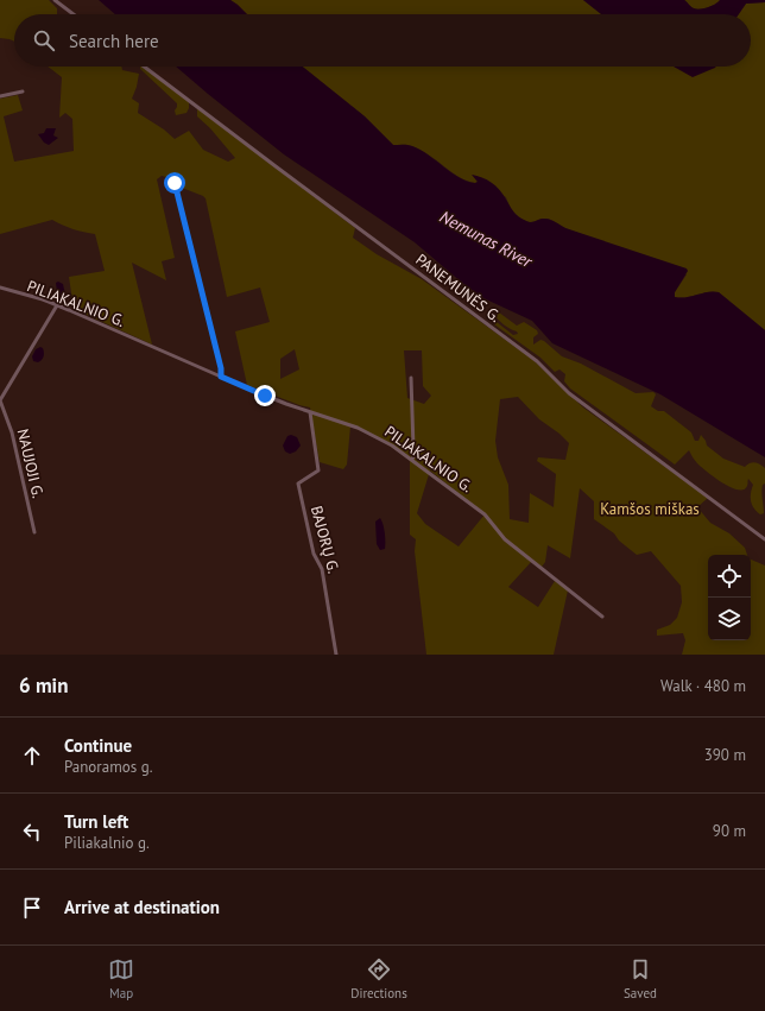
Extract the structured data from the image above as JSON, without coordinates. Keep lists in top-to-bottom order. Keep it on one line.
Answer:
{"streets":{"street":["PANEMUNĖS G.","PILIAKALNIO G.","NAUJOJI G.","BAJORŲ G."]},"crossings":[["PILIAKALNIO G.","BAJORŲ G."]],"water":["Nemunas River"],"parks":["Kamšos miškas"],"page":{"search":"Search here","heading":["6 min","Walk · 480 m"],"list":[["Continue","Panoramos g.","390 m"],["Turn left","Piliakalnio g.","90 m"],"Arrive at destination"],"nav":["Map","Directions","Saved"]}}
